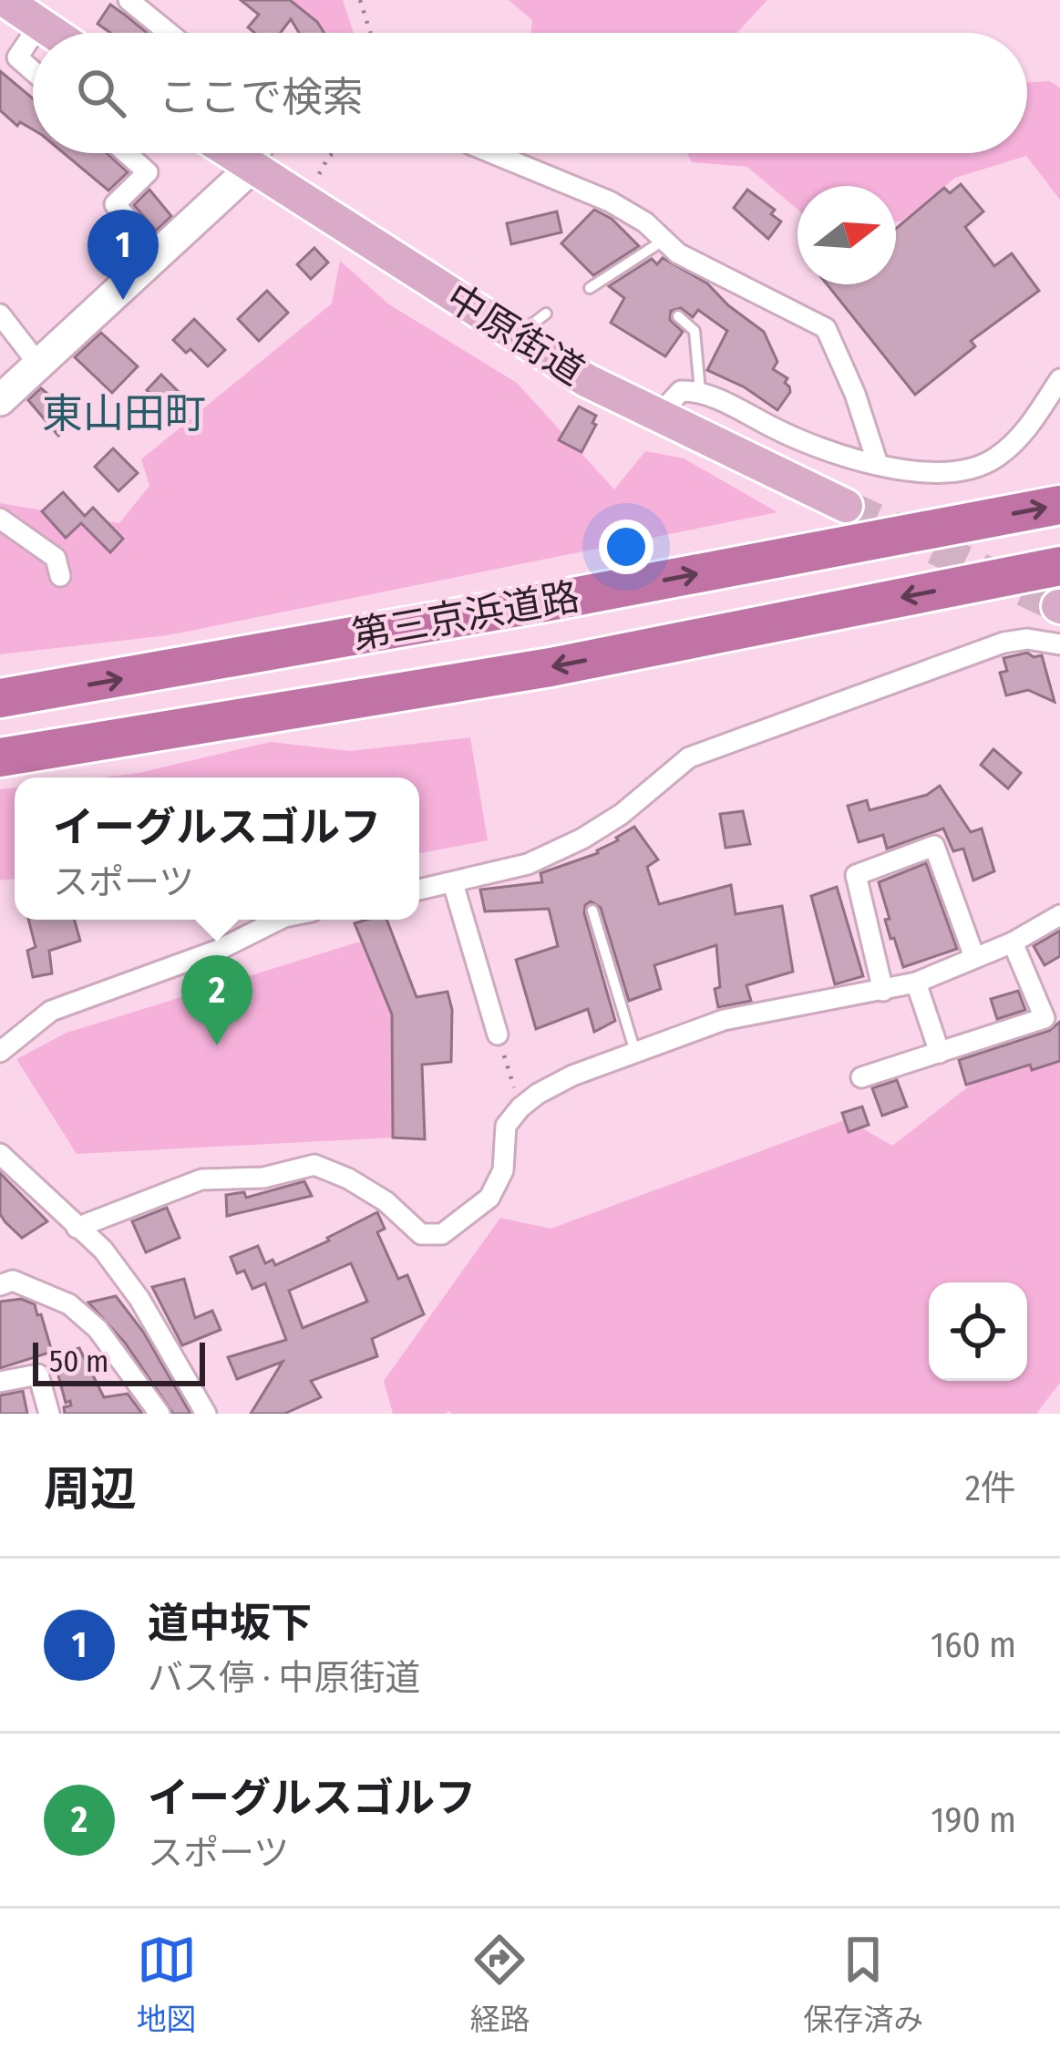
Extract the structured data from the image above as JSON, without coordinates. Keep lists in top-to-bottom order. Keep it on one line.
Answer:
{"streets":{"highway":["第三京浜道路"],"main road":["中原街道"]},"districts":["東山田町"],"scale_bar":"50 m","north":"right","page":{"search":"ここで検索","pins":["1","2"],"popup":["イーグルスゴルフ","スポーツ"],"scale":"50 m","heading":["周辺","2件"],"list":[{"mark":"1","name":"道中坂下","note":"バス停 · 中原街道","value":"160 m"},{"mark":"2","name":"イーグルスゴルフ","note":"スポーツ","value":"190 m"}],"nav":["地図","経路","保存済み"]}}
